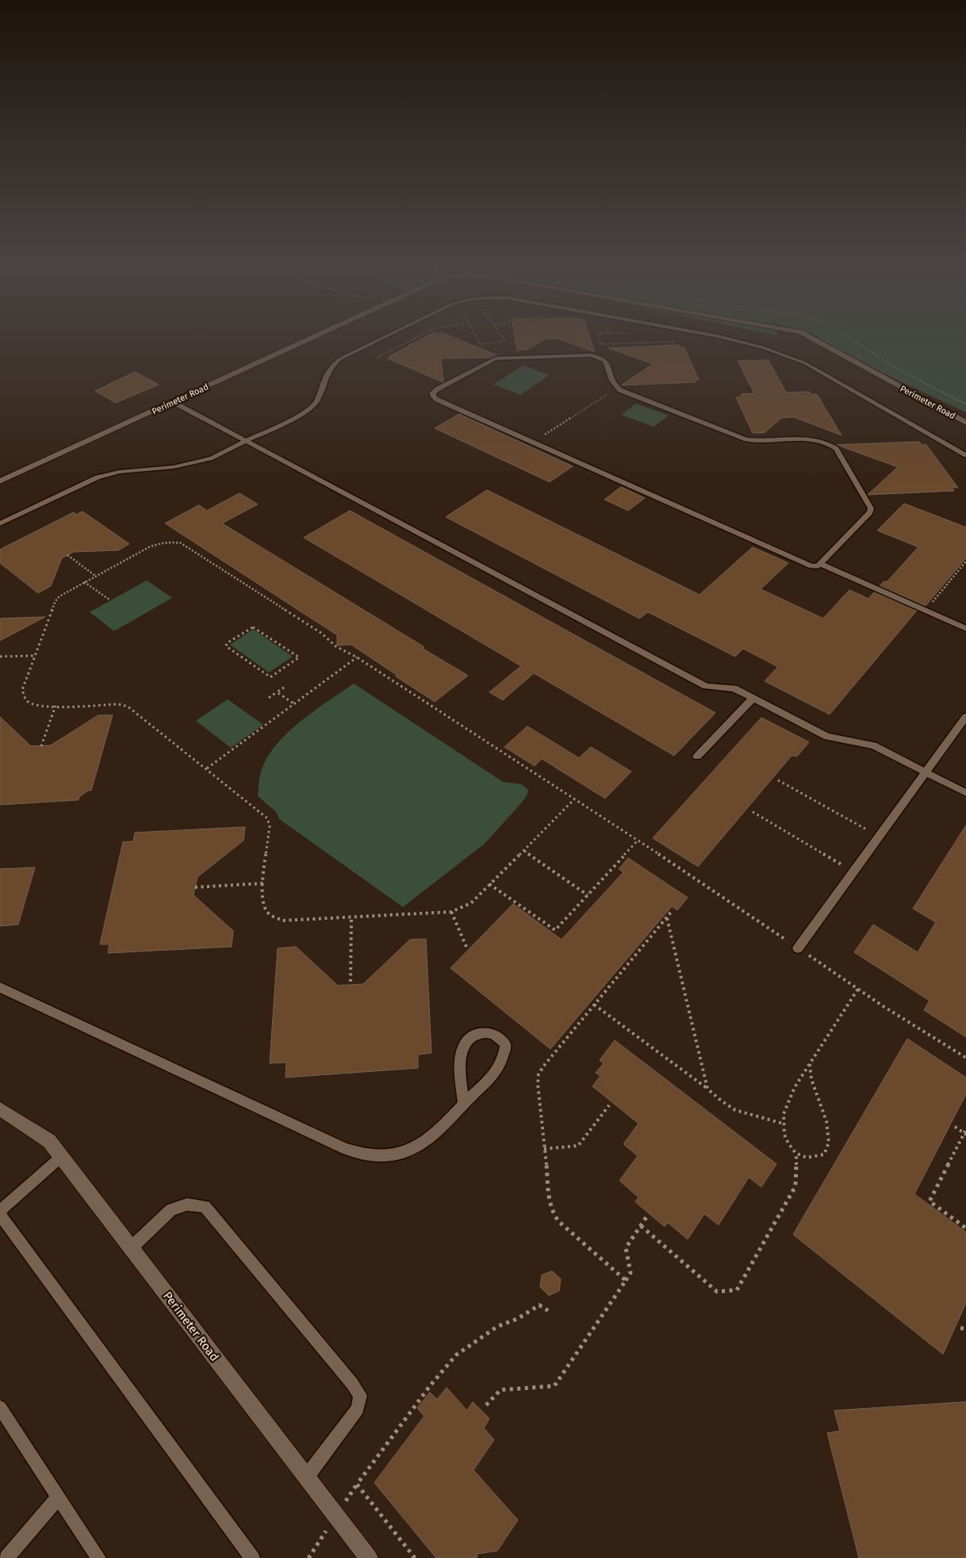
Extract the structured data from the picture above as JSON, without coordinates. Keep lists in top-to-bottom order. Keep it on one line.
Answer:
{"streets":{"street":["Perimeter Road"]}}
